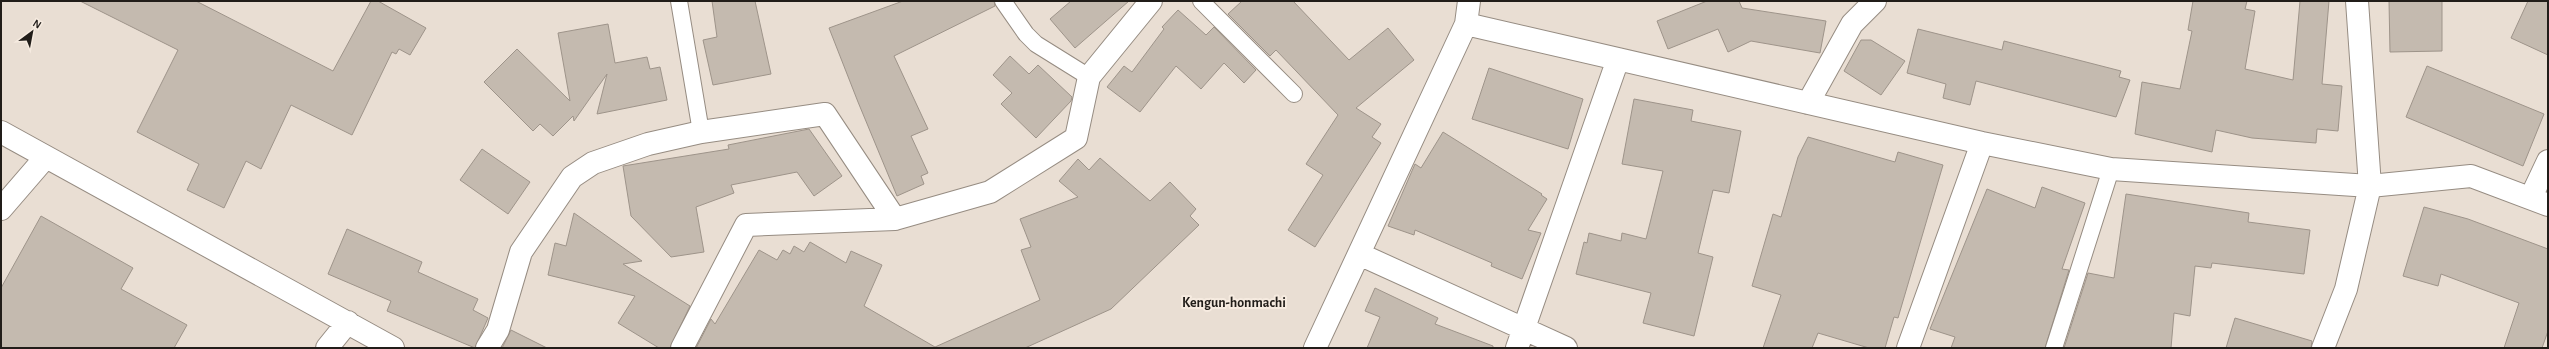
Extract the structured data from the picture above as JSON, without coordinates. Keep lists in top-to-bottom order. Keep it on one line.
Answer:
{"districts":["Kengun-honmachi"],"north":"top right"}
